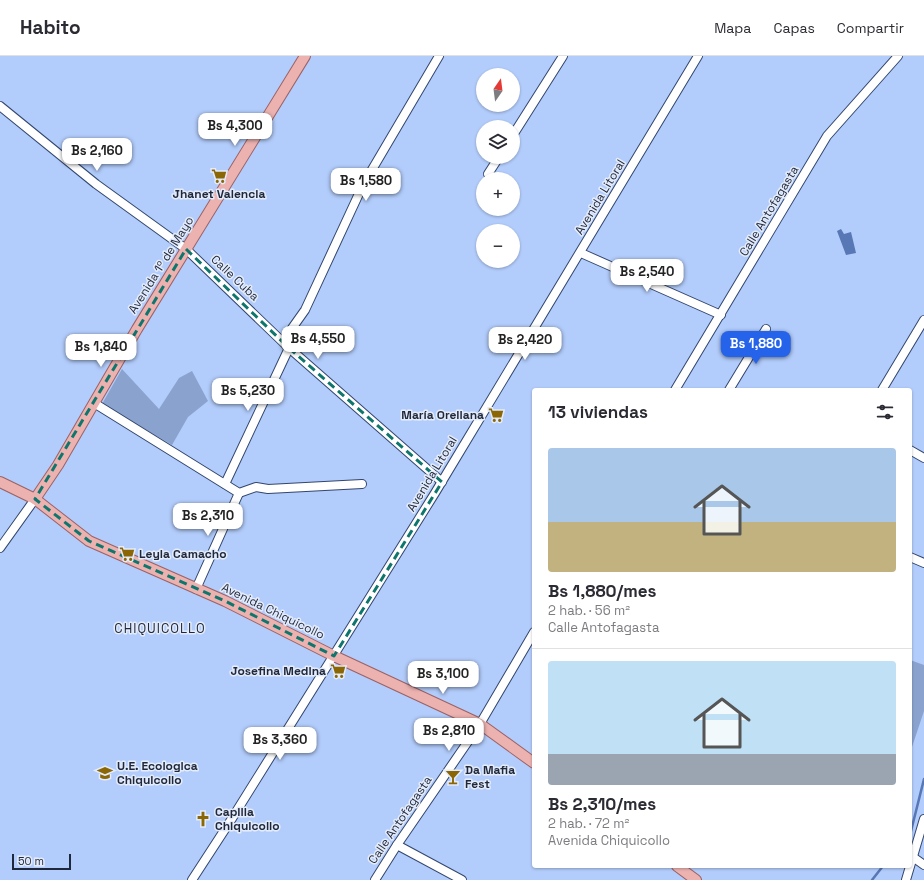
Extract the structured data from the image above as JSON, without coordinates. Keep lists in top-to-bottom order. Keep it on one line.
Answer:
{"streets":{"main road":["Avenida 1º de Mayo","Avenida Chiquicollo"],"street":["Avenida Litoral","Calle Antofagasta","Calle Cuba"]},"crossings":[["Avenida Litoral","Calle Cuba"],["Avenida Litoral","Avenida Chiquicollo"],["Calle Antofagasta","Avenida Chiquicollo"],["Avenida 1º de Mayo","Calle Cuba"],["Avenida 1º de Mayo","Avenida Chiquicollo"]],"districts":["CHIQUICOLLO"],"places":{"supermarket":["Jhanet Valencia","María Orellana","Leyla Camacho","Josefina Medina"],"school or university":["U.E. Ecologica Chiquicollo"],"bar":["Da Mafia Fest"],"church":["Capilla Chiquicollo"]},"scale_bar":"50 m","north":"top","page":{"header":"Habito","nav":["Mapa","Capas","Compartir"],"map_buttons":["+","−"],"price":["Bs 4,300","Bs 2,160","Bs 1,580","Bs 2,540","Bs 4,550","Bs 2,420","Bs 1,880","Bs 1,840","Bs 5,230","Bs 2,310","Bs 3,100","Bs 2,810","Bs 3,360"],"heading":"13 viviendas","list":[{"name":"Bs 1,880/mes","note":"2 hab. · 56 m² · Calle Antofagasta"},{"name":"Bs 2,310/mes","note":"2 hab. · 72 m² · Avenida Chiquicollo"}],"scale":"50 m"}}
